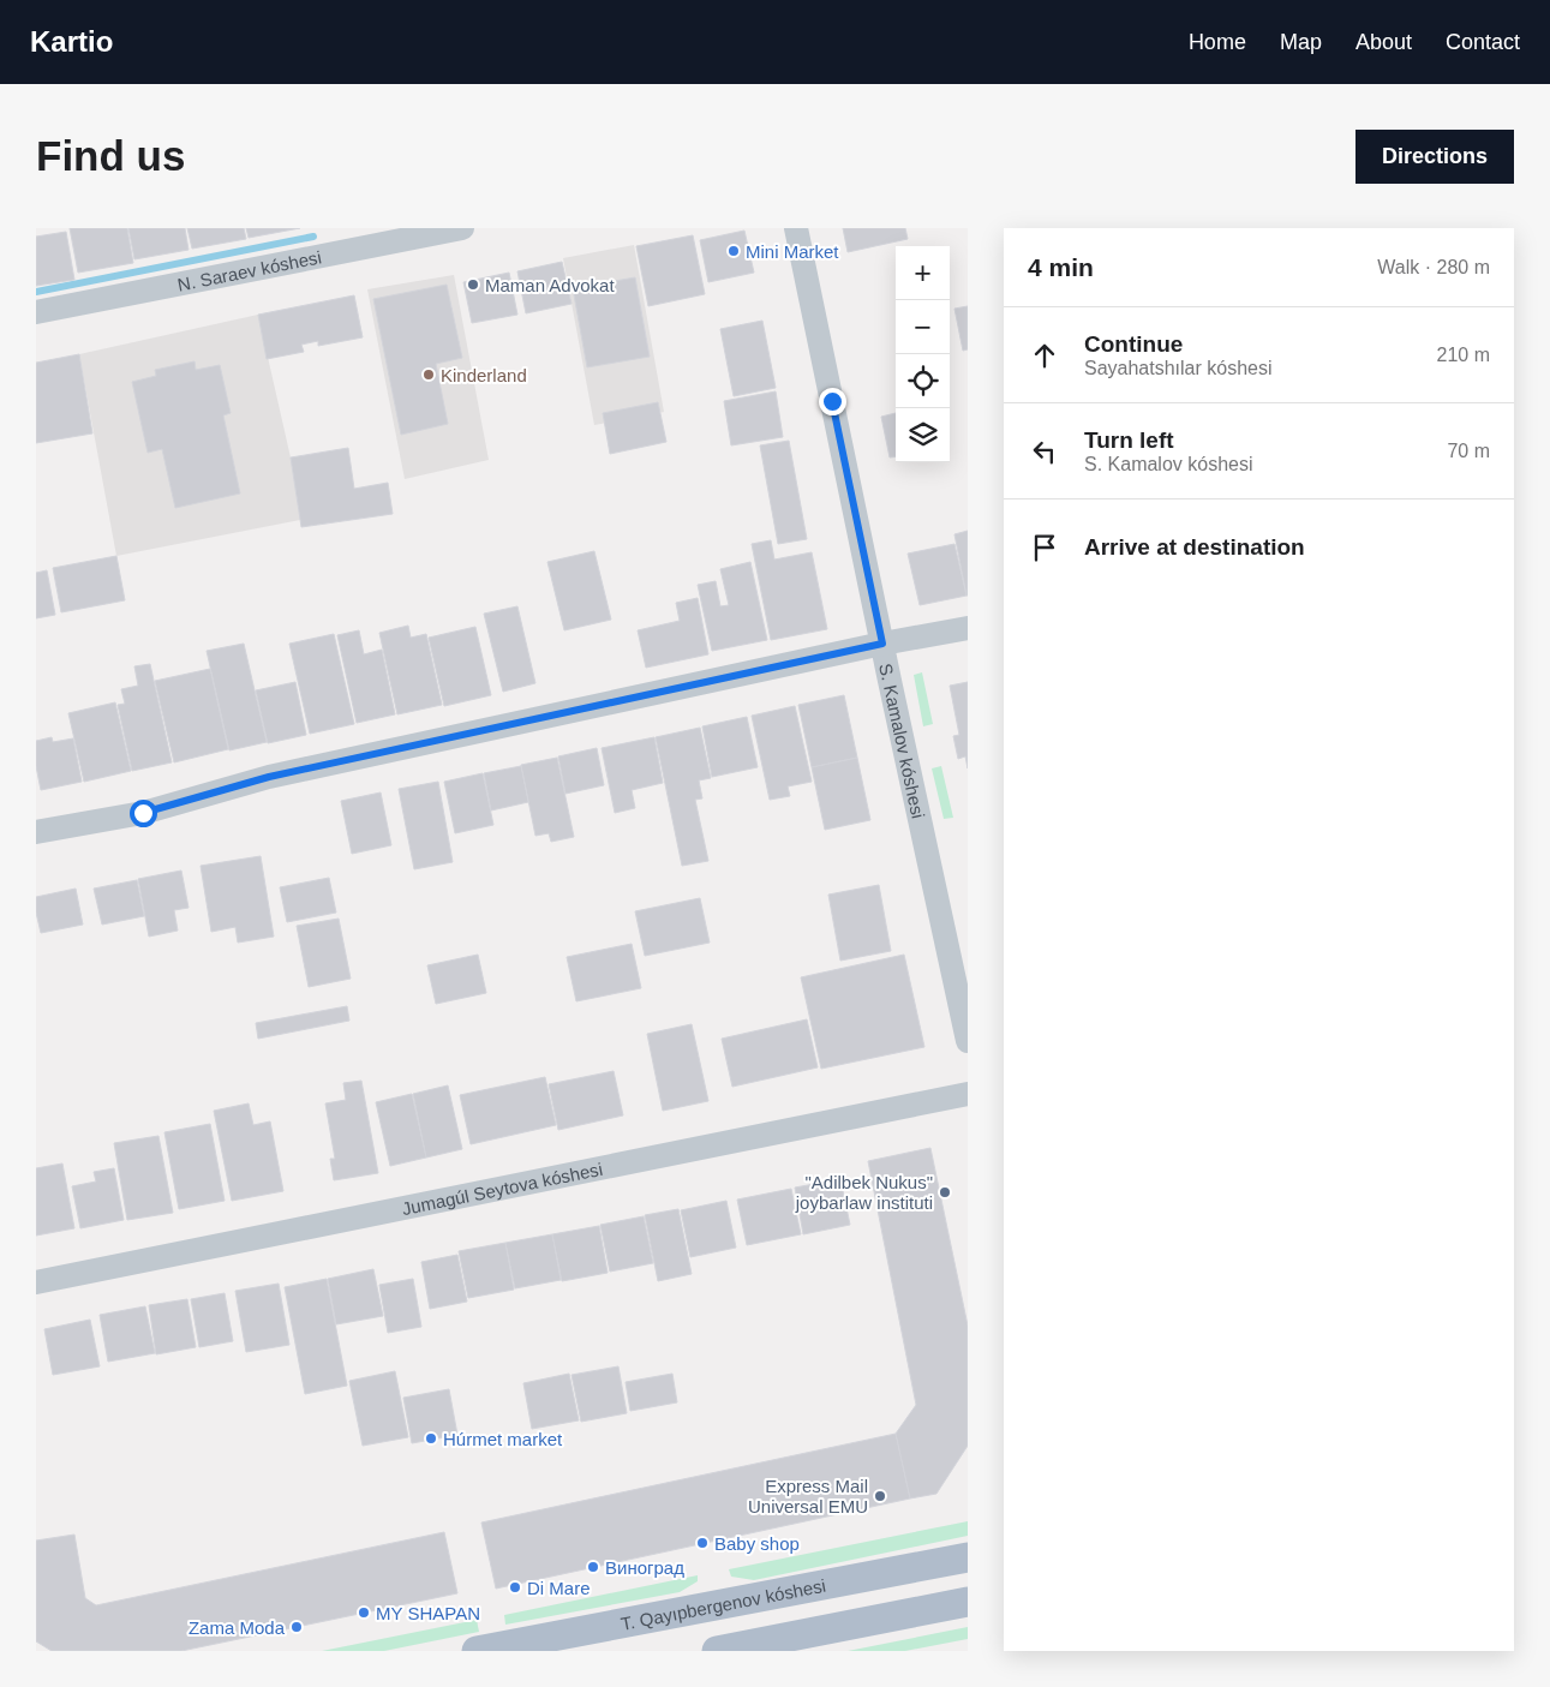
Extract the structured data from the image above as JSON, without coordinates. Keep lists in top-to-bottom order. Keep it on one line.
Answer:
{"streets":{"main road":["T. Qayıpbergenov kóshesi"],"street":["N. Saraev kóshesi","S. Kamalov kóshesi","Jumagúl Seytova kóshesi"]},"places":["Mini Market","Maman Advokat","Kinderland","\"Adilbek Nukus\" joybarlaw instituti","Húrmet market","Express Mail Universal EMU","Baby shop","Виноград","Di Mare","MY SHAPAN","Zama Moda"],"page":{"header":"Kartio","nav":["Home","Map","About","Contact"],"buttons":"Directions","title":"Find us","heading":["4 min","Walk · 280 m"],"map_buttons":["+","−"],"list":[["Continue","Sayahatshılar kóshesi","210 m"],["Turn left","S. Kamalov kóshesi","70 m"],"Arrive at destination"]}}
